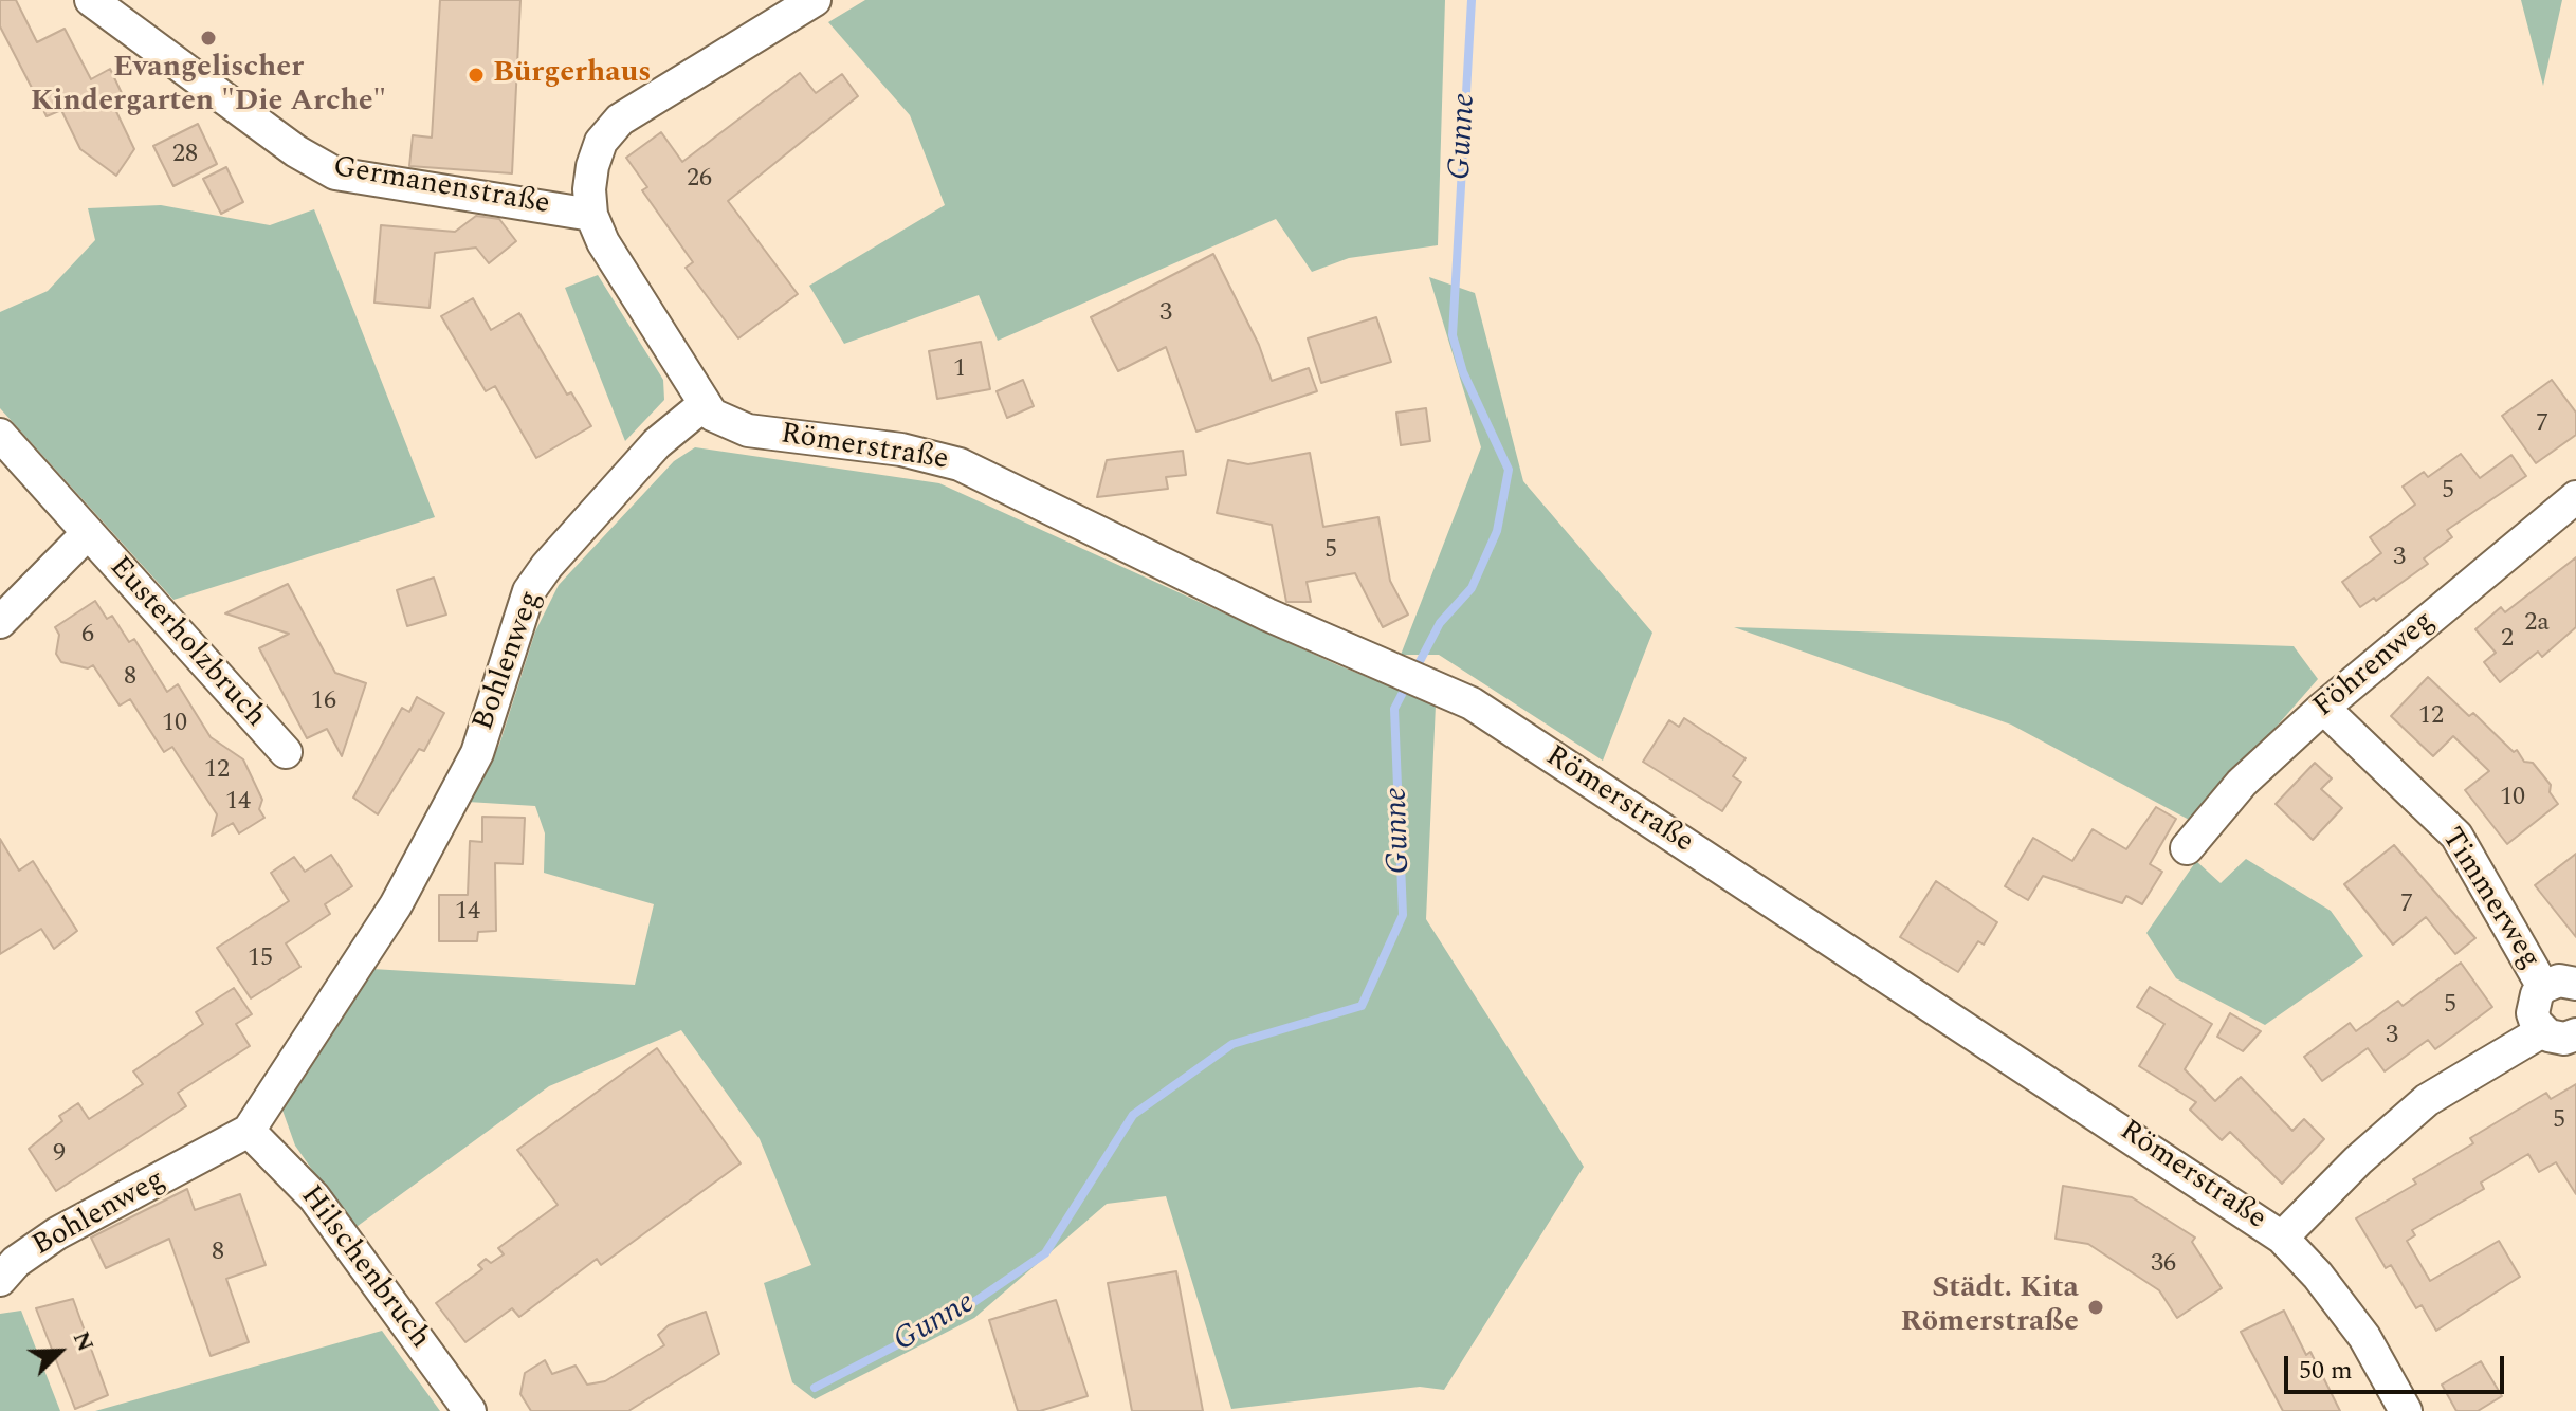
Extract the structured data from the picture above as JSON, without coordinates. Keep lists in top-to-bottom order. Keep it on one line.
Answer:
{"streets":{"street":["Germanenstraße","Römerstraße","Eusterholzbruch","Bohlenweg","Föhrenweg","Timmerweg","Hilschenbruch"]},"crossings":[["Römerstraße","Bohlenweg"],["Bohlenweg","Hilschenbruch"],["Föhrenweg","Timmerweg"]],"water":["Gunne"],"places":["Evangelischer Kindergarten \"Die Arche\"","Bürgerhaus","Städt. Kita Römerstraße"],"house_numbers":["28","26","3","1","7","5","5","3","2a","6","2","8","16","12","10","12","10","14","7","14","15","5","3","5","9","8","36"],"scale_bar":"50 m","north":"top right"}
